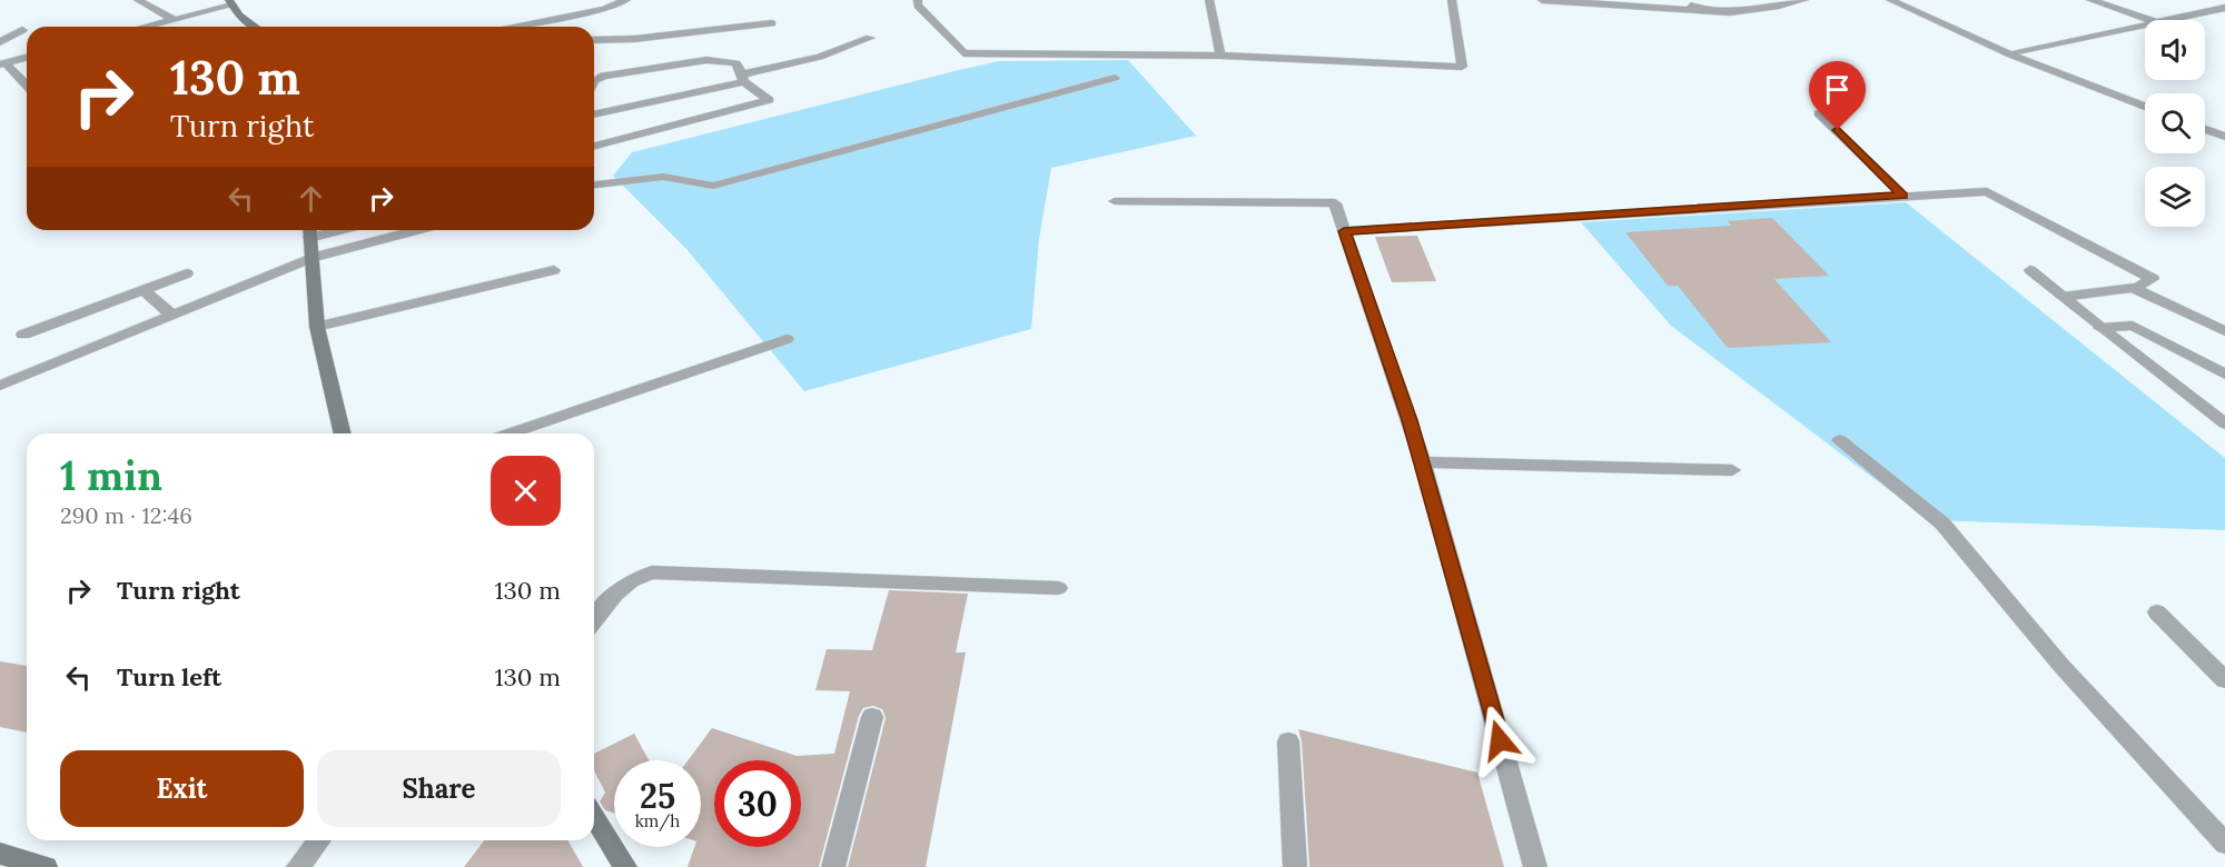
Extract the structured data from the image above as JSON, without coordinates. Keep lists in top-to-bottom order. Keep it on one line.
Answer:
{"page":{"turn":["130 m","Turn right"],"heading":["1 min","290 m · 12:46"],"list":[{"name":"Turn right","value":"130 m"},{"name":"Turn left","value":"130 m"}],"buttons":["Exit","Share"],"speed":"25 km/h","limit":"30"}}
